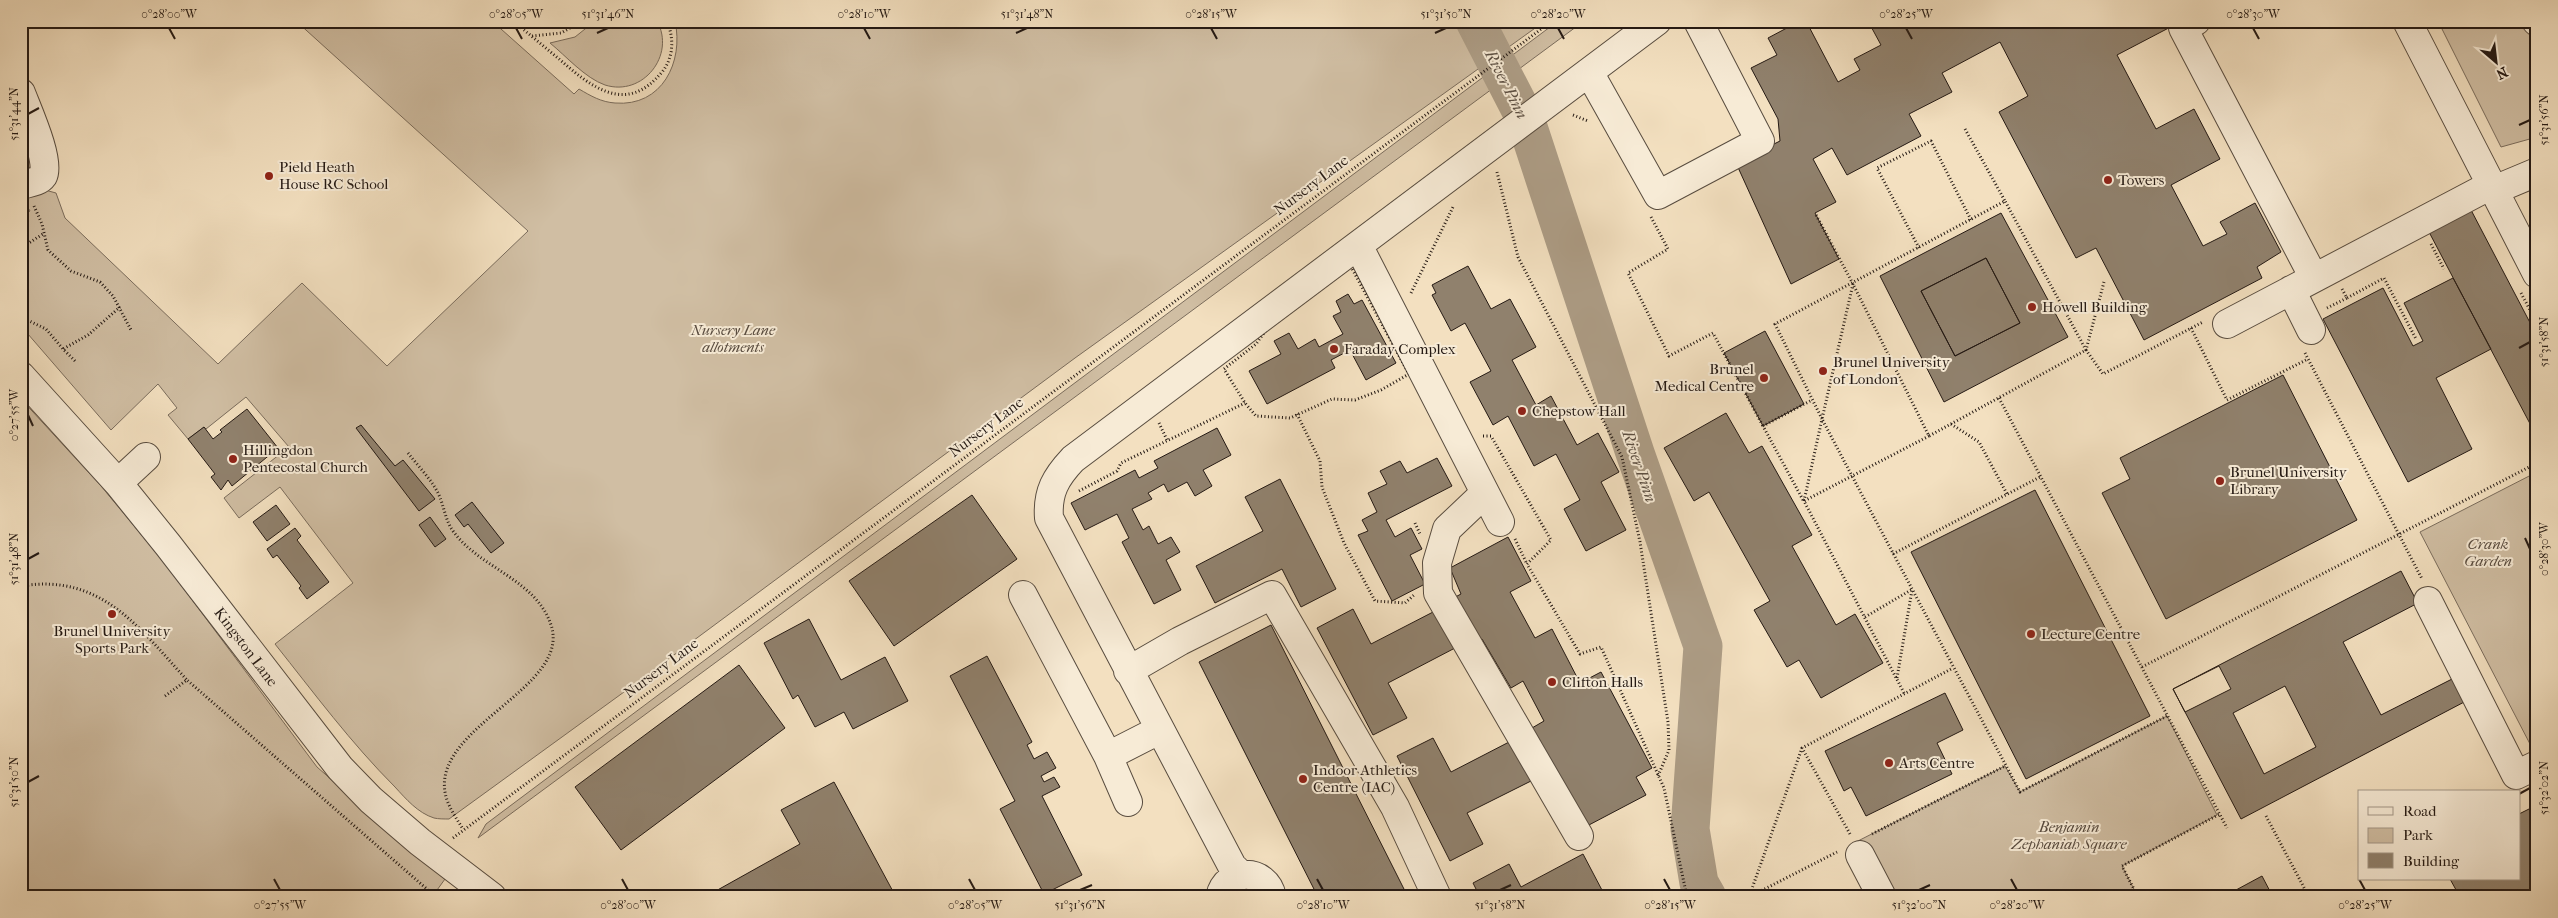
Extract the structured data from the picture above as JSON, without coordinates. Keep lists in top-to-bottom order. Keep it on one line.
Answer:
{"streets":{"street":["Kingston Lane"],"path":["Nursery Lane"]},"crossings":[["Nursery Lane","Kingston Lane"]],"water":["River Pinn"],"parks":["Nursery Lane allotments","Crank Garden","Benjamin Zephaniah Square"],"places":["Pield Heath House RC School","Towers","Howell Building","Faraday Complex","Brunel University of London","Brunel Medical Centre","Chepstow Hall","Hillingdon Pentecostal Church","Brunel University Library","Brunel University Sports Park","Lecture Centre","Clifton Halls","Arts Centre","Indoor Athletics Centre (IAC)"],"legend":["Road","Park","Building"],"north":"bottom right","coordinates":["0°28'00\"W","0°28'05\"W","51°31'46\"N","0°28'10\"W","51°31'48\"N","0°28'15\"W","51°31'50\"N","0°28'20\"W","0°28'25\"W","0°28'30\"W","51°31'44\"N","51°31'56\"N","51°31'58\"N","0°27'55\"W","51°32'02\"N","51°32'00\"N"]}
